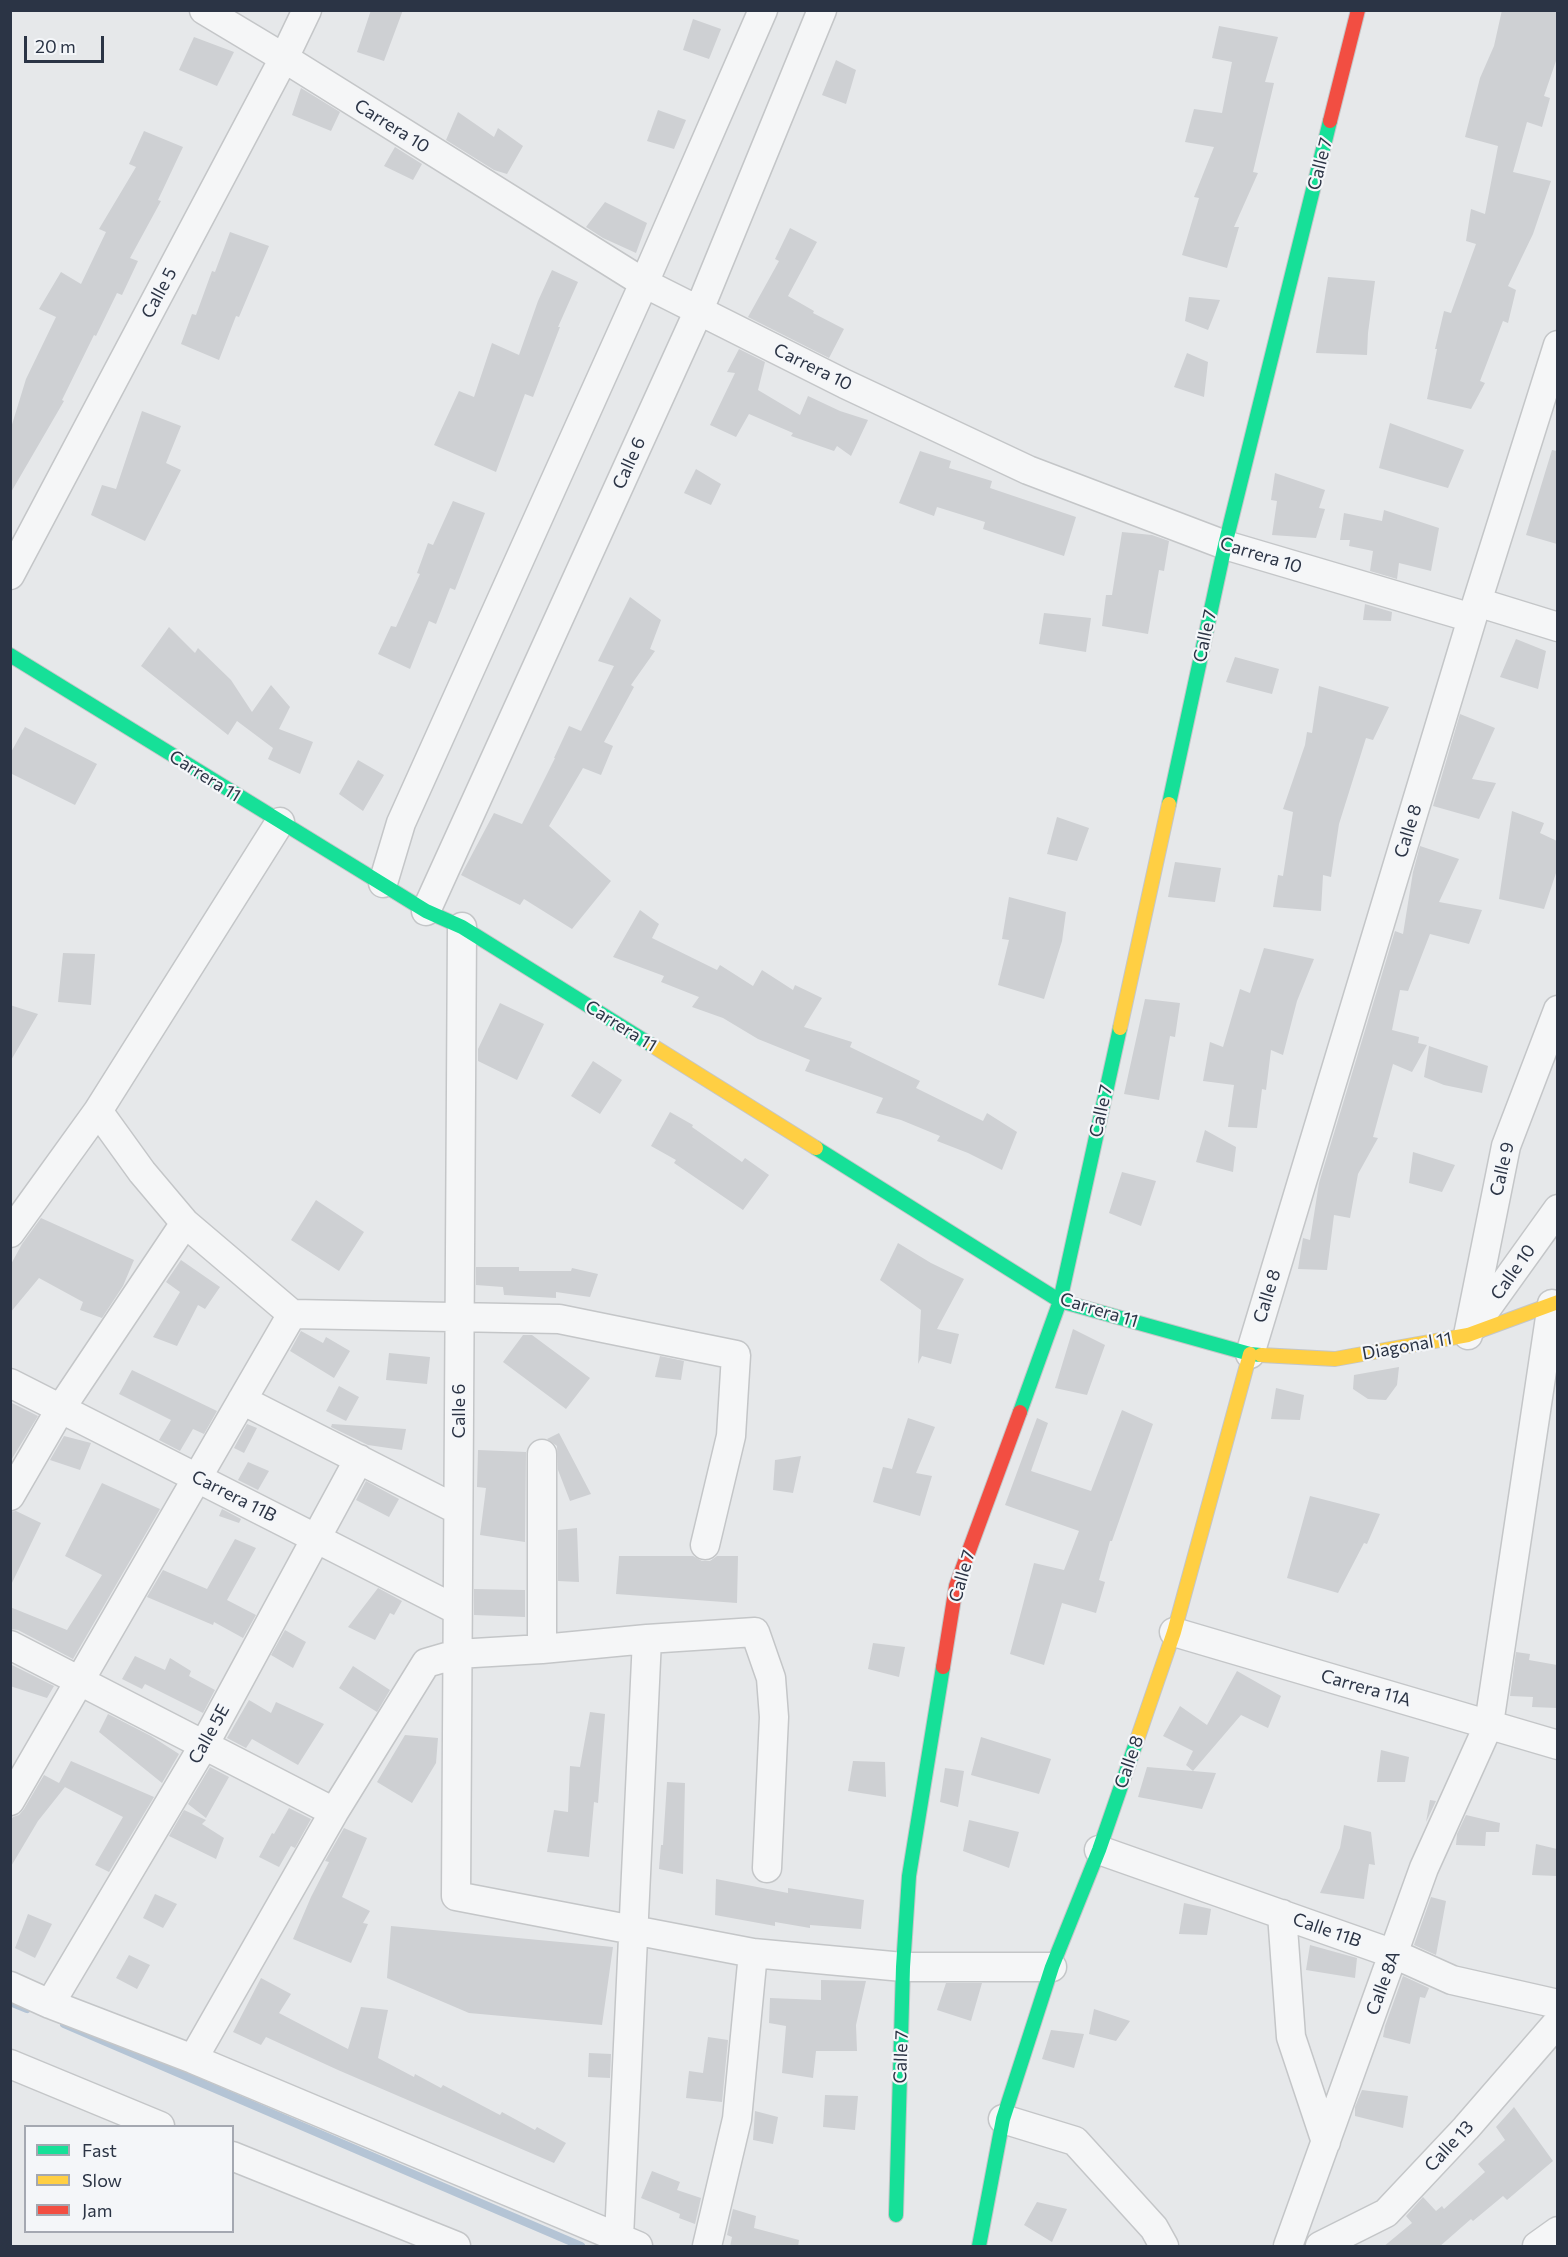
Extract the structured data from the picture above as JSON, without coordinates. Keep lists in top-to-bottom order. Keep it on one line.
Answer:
{"streets":{"street":["Carrera 10","Calle 7","Calle 5","Calle 6","Carrera 11","Calle 8","Calle 9","Calle 10","Diagonal 11","Carrera 11B","Carrera 11A","Calle 5E","Calle 11B","Calle 8A","Calle 13"]},"crossings":[["Carrera 10","Calle 7"],["Carrera 10","Calle 5"],["Carrera 10","Calle 6"],["Carrera 10","Calle 8"],["Calle 7","Carrera 11"],["Calle 6","Carrera 11"],["Calle 6","Carrera 11B"],["Carrera 11","Calle 8"],["Carrera 11","Diagonal 11"],["Calle 8","Diagonal 11"],["Calle 8","Carrera 11A"],["Calle 8","Calle 11B"],["Calle 9","Calle 10"],["Calle 9","Diagonal 11"],["Calle 10","Diagonal 11"],["Diagonal 11","Calle 8A"],["Carrera 11B","Calle 5E"],["Carrera 11A","Calle 8A"],["Calle 11B","Calle 8A"]],"legend":["Fast","Slow","Jam"],"scale_bar":"20 m"}
